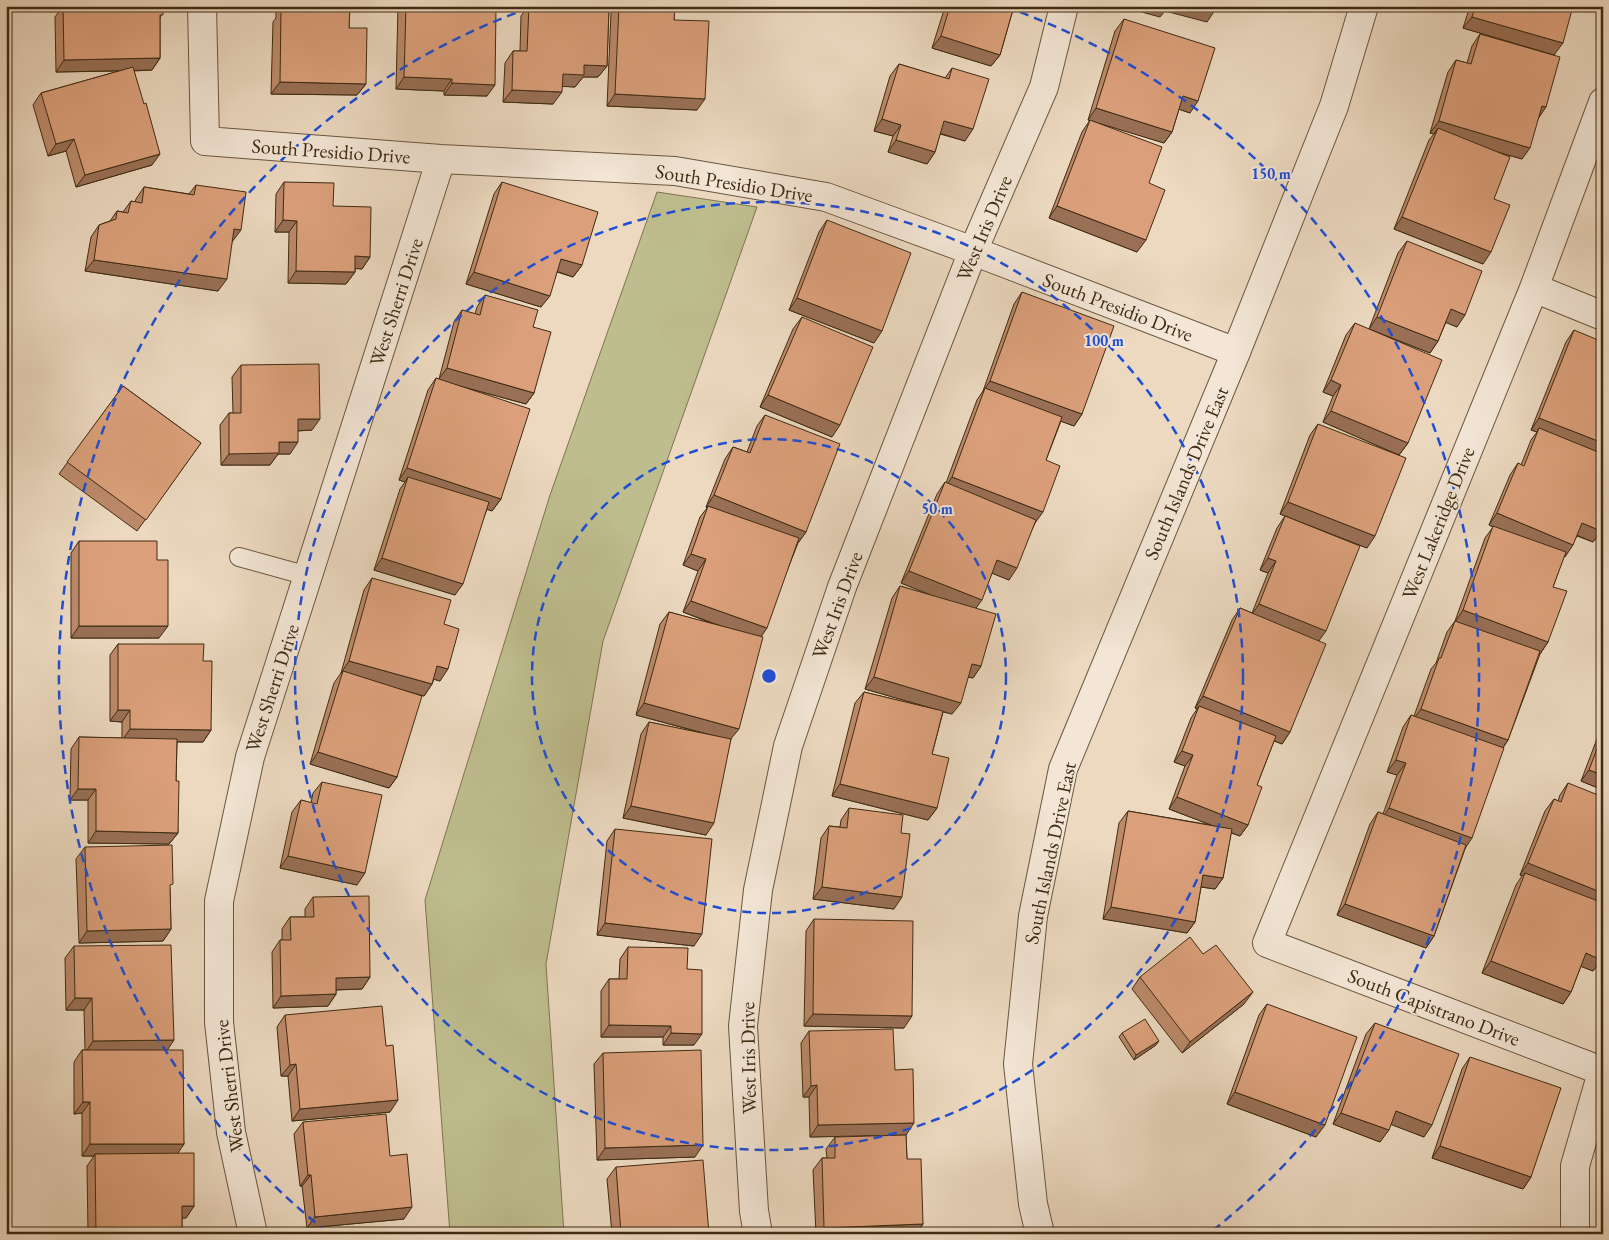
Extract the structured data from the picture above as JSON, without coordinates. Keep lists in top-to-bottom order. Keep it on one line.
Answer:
{"streets":{"street":["South Presidio Drive","West Iris Drive","West Sherri Drive","South Islands Drive East","West Lakeridge Drive","South Capistrano Drive"]},"crossings":[["South Presidio Drive","West Iris Drive"],["South Presidio Drive","West Sherri Drive"],["South Presidio Drive","South Islands Drive East"],["West Lakeridge Drive","South Capistrano Drive"]],"rings":["150 m","100 m","50 m"]}
